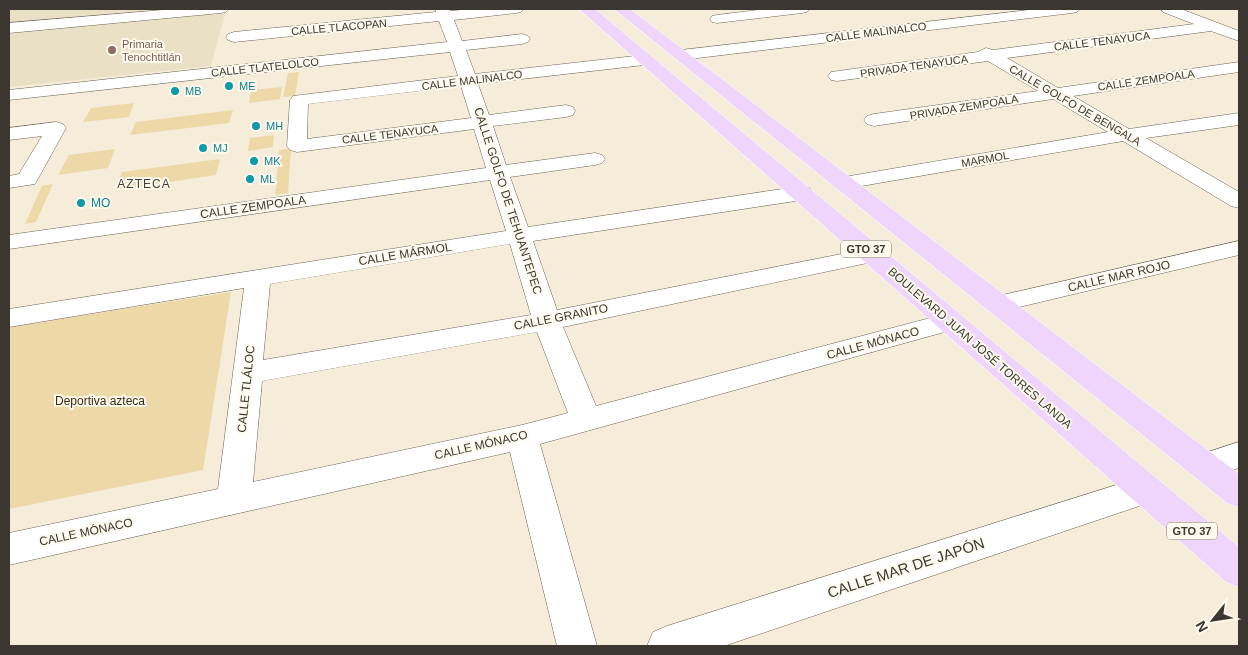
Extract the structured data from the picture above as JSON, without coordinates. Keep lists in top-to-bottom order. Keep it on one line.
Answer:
{"streets":{"main road":["GTO 37","BOULEVARD JUAN JOSÉ TORRES LANDA"],"street":["CALLE TLACOPAN","CALLE MALINALCO","CALLE TENAYUCA","PRIVADA TENAYUCA","CALLE TLATELOLCO","CALLE ZEMPOALA","CALLE GOLFO DE BENGALA","PRIVADA ZEMPOALA","MARMOL","CALLE GOLFO DE TEHUANTEPEC","CALLE MÁRMOL","CALLE MAR ROJO","CALLE GRANITO","CALLE MÓNACO","CALLE TLÁLOC","CALLE MAR DE JAPÓN"]},"crossings":[["CALLE TLACOPAN","CALLE GOLFO DE TEHUANTEPEC"],["CALLE MALINALCO","CALLE TENAYUCA"],["CALLE MALINALCO","CALLE GOLFO DE BENGALA"],["CALLE MALINALCO","CALLE GOLFO DE TEHUANTEPEC"],["CALLE MALINALCO","GTO 37"],["CALLE MALINALCO","BOULEVARD JUAN JOSÉ TORRES LANDA"],["CALLE TENAYUCA","PRIVADA TENAYUCA"],["CALLE TENAYUCA","CALLE GOLFO DE BENGALA"],["CALLE TENAYUCA","CALLE GOLFO DE TEHUANTEPEC"],["PRIVADA TENAYUCA","CALLE GOLFO DE BENGALA"],["CALLE TLATELOLCO","CALLE GOLFO DE TEHUANTEPEC"],["CALLE ZEMPOALA","CALLE GOLFO DE BENGALA"],["CALLE ZEMPOALA","PRIVADA ZEMPOALA"],["CALLE ZEMPOALA","CALLE GOLFO DE TEHUANTEPEC"],["CALLE GOLFO DE BENGALA","PRIVADA ZEMPOALA"],["CALLE GOLFO DE BENGALA","MARMOL"],["MARMOL","GTO 37"],["CALLE GOLFO DE TEHUANTEPEC","CALLE MÁRMOL"],["CALLE GOLFO DE TEHUANTEPEC","CALLE GRANITO"],["CALLE GOLFO DE TEHUANTEPEC","CALLE MÓNACO"],["GTO 37","CALLE MAR ROJO"],["CALLE MÁRMOL","BOULEVARD JUAN JOSÉ TORRES LANDA"],["CALLE MÁRMOL","CALLE TLÁLOC"],["CALLE GRANITO","BOULEVARD JUAN JOSÉ TORRES LANDA"],["CALLE GRANITO","CALLE TLÁLOC"],["CALLE MÓNACO","BOULEVARD JUAN JOSÉ TORRES LANDA"],["CALLE MÓNACO","CALLE TLÁLOC"],["BOULEVARD JUAN JOSÉ TORRES LANDA","CALLE MAR DE JAPÓN"]],"districts":["AZTECA"],"parks":["Deportiva azteca"],"places":["Primaria Tenochtitlán","ME","MB","MH","MJ","MK","ML","MO"],"north":"bottom left"}
